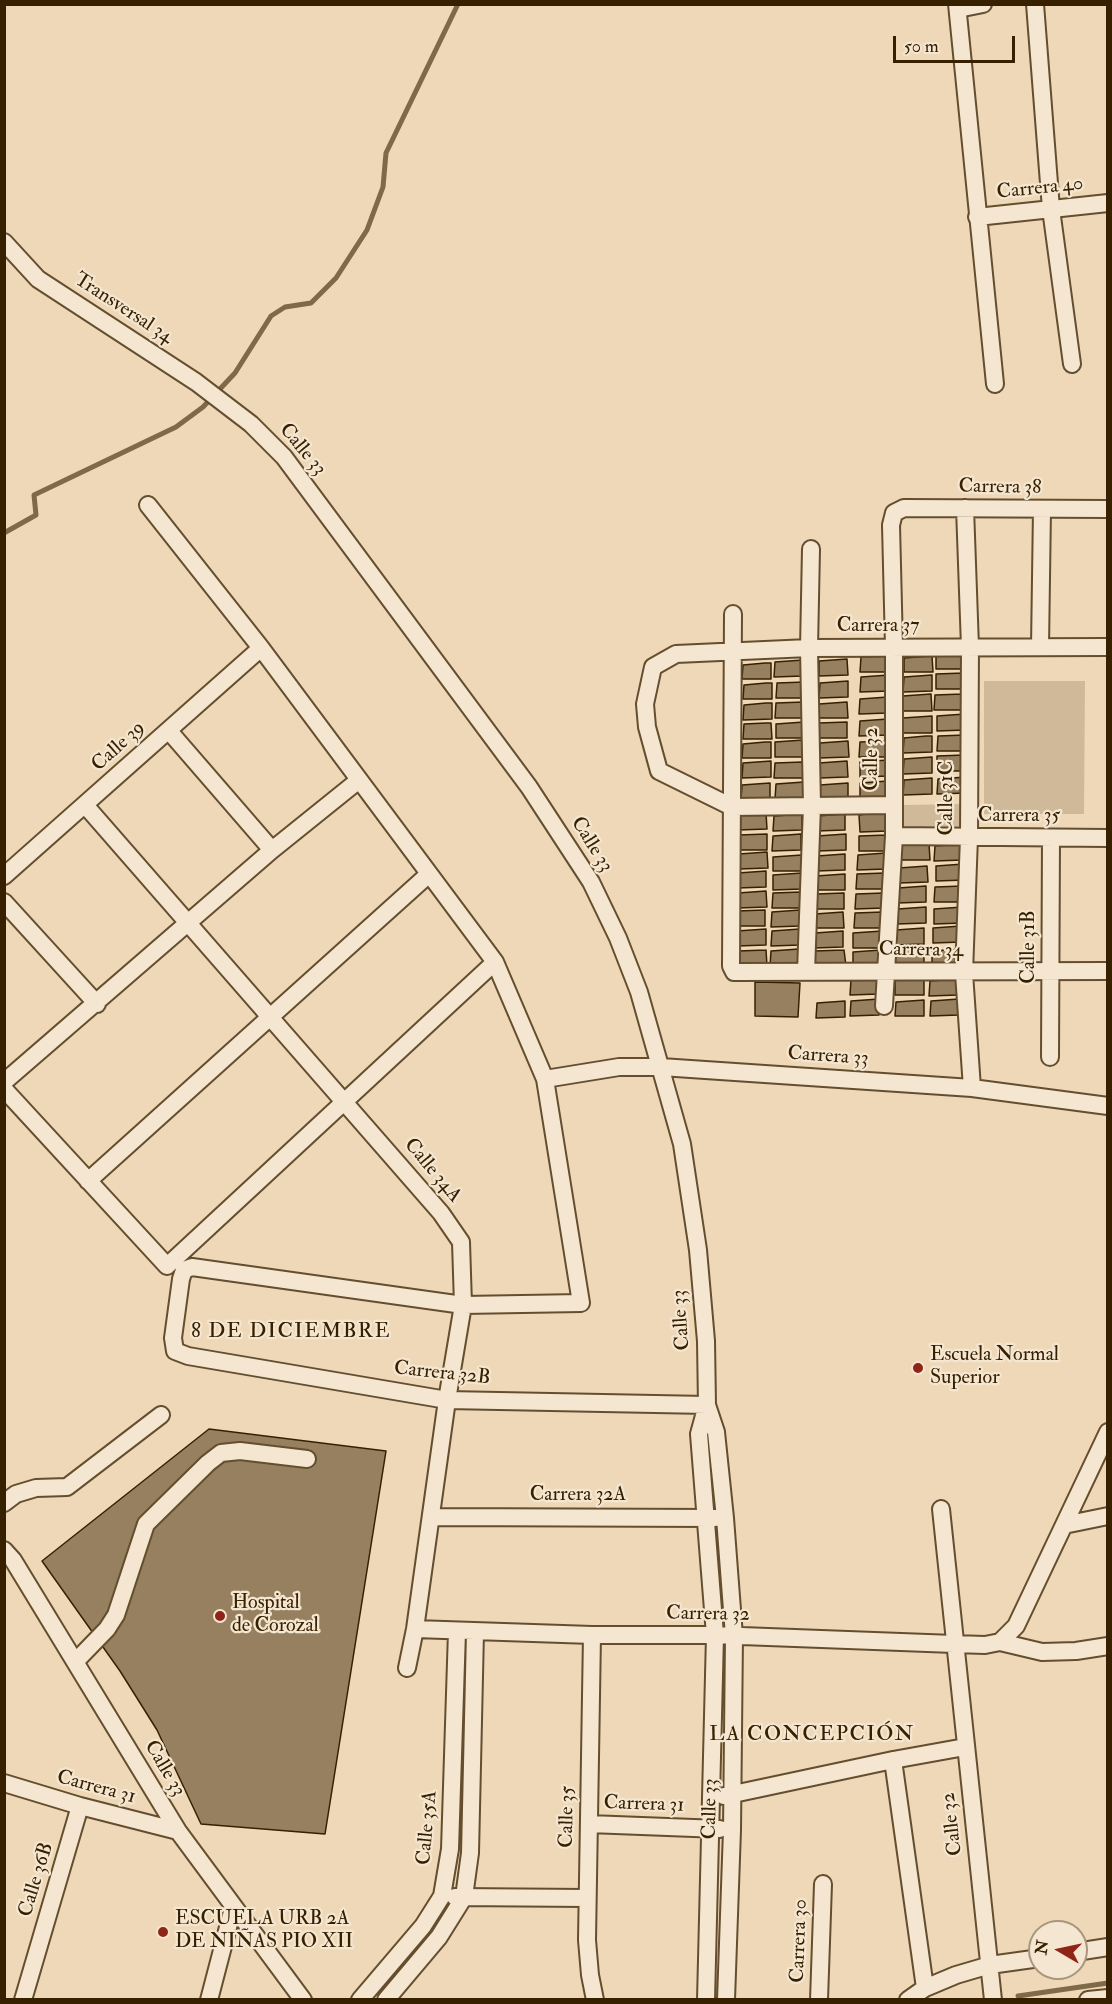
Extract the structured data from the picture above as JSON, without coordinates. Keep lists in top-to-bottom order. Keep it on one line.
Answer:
{"streets":{"street":["Carrera 40","Transversal 34","Calle 33","Carrera 38","Carrera 37","Calle 39","Calle 32","Calle 31C","Carrera 35","Calle 31B","Carrera 34","Carrera 33","Calle 34A","Carrera 32B","Carrera 32A","Carrera 32","Carrera 31","Calle 35","Calle 35A","Calle 36B","Carrera 30"]},"crossings":[["Transversal 34","Calle 33"],["Calle 33","Carrera 33"],["Calle 33","Carrera 32B"],["Calle 33","Carrera 32A"],["Calle 33","Carrera 32"],["Calle 33","Carrera 31"],["Carrera 38","Calle 32"],["Carrera 38","Calle 31C"],["Carrera 37","Calle 32"],["Carrera 37","Calle 31C"],["Carrera 37","Carrera 34"],["Calle 39","Calle 34A"],["Calle 32","Carrera 35"],["Calle 32","Carrera 34"],["Calle 32","Carrera 32"],["Calle 32","Carrera 31"],["Calle 31C","Carrera 35"],["Calle 31C","Carrera 34"],["Calle 31C","Carrera 33"],["Carrera 35","Calle 31B"],["Calle 31B","Carrera 34"],["Calle 34A","Carrera 32B"],["Calle 34A","Carrera 32A"],["Calle 34A","Carrera 32"],["Carrera 32","Calle 35"],["Carrera 32","Calle 35A"],["Carrera 31","Calle 35"],["Carrera 31","Calle 36B"]],"districts":["8 DE DICIEMBRE","LA CONCEPCIÓN"],"places":["Escuela Normal Superior","Hospital de Corozal","ESCUELA URB 2A DE NIÑAS PIO XII"],"scale_bar":"50 m","north":"left"}
